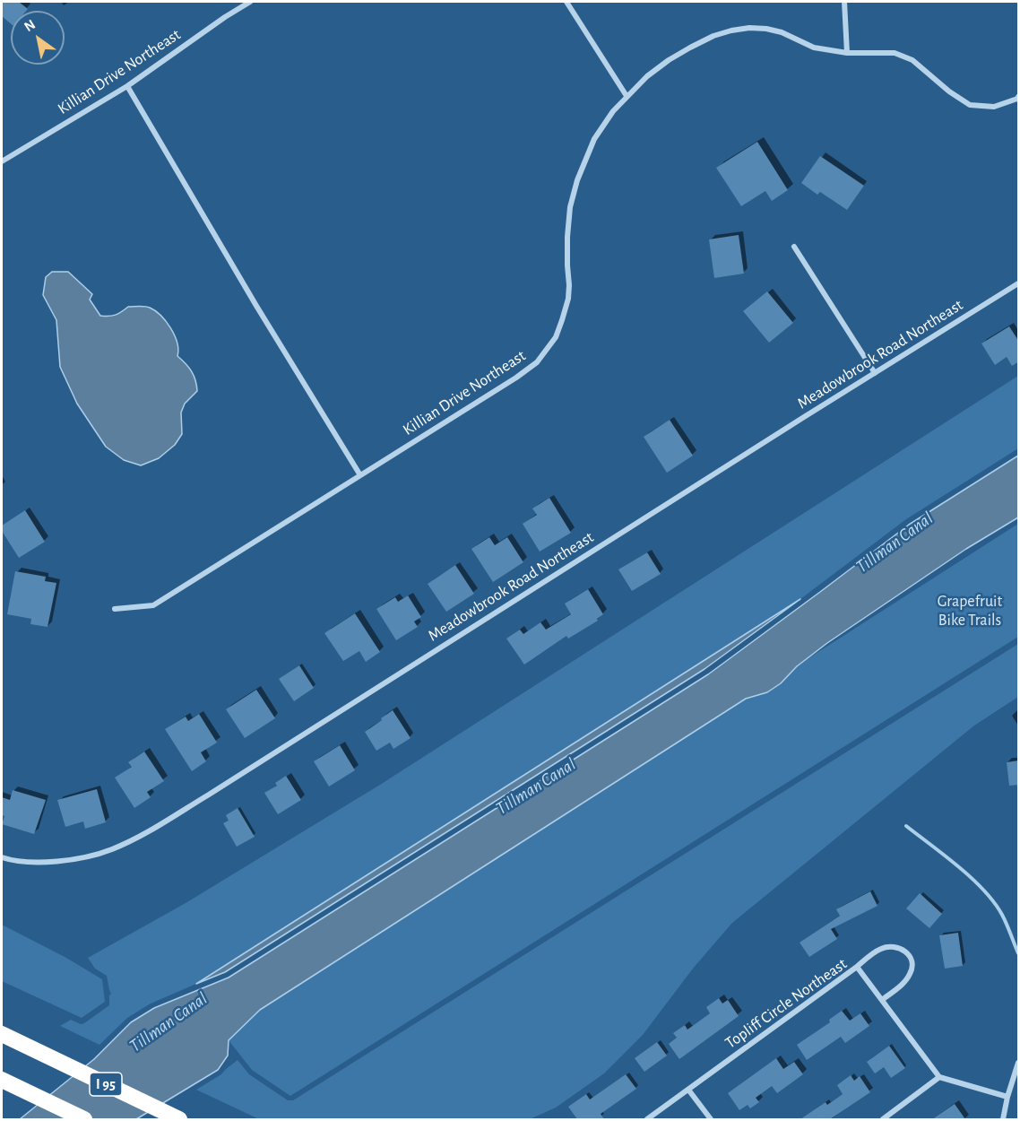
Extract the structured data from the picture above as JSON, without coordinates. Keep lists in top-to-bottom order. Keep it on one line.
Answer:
{"streets":{"highway":["I 95"],"street":["Killian Drive Northeast","Meadowbrook Road Northeast","Topliff Circle Northeast"]},"water":["Tillman Canal"],"parks":["Grapefruit Bike Trails"],"north":"top left"}
